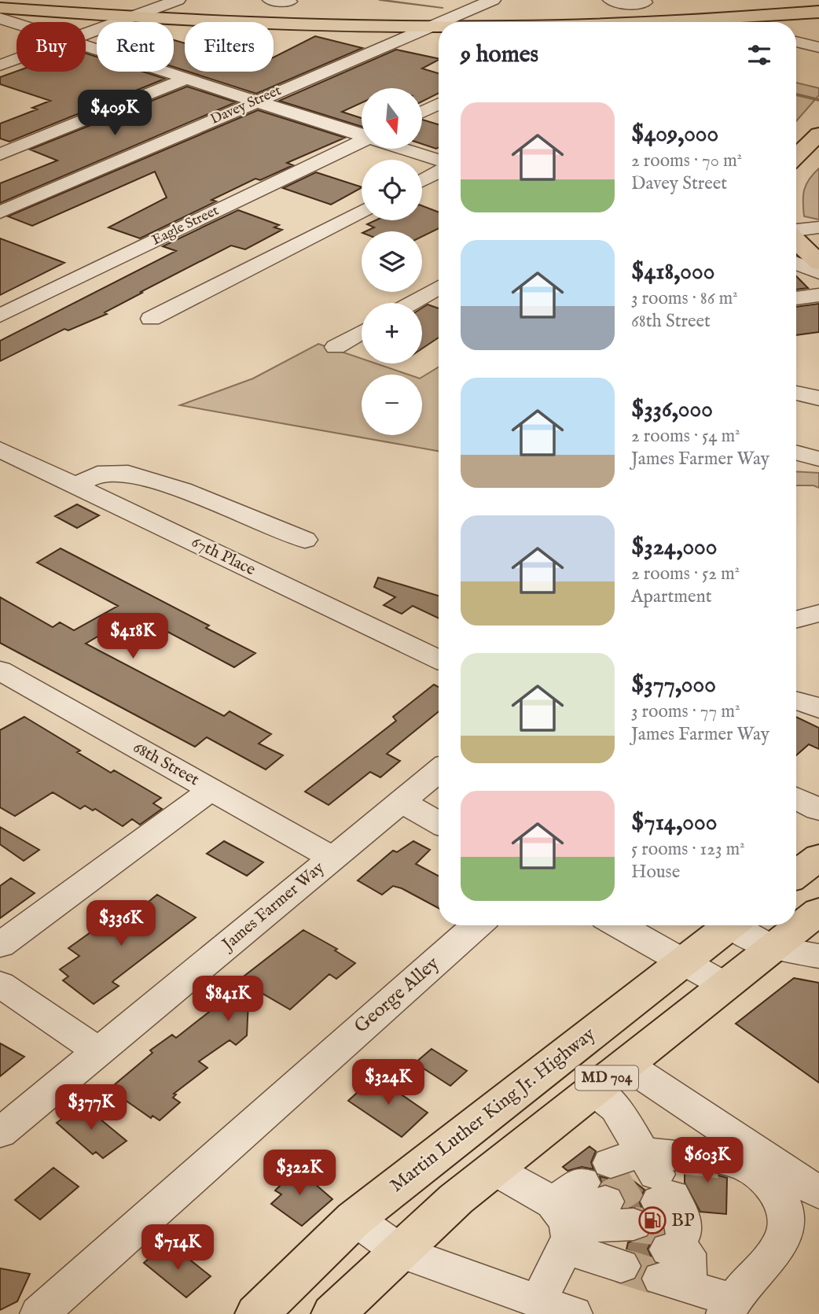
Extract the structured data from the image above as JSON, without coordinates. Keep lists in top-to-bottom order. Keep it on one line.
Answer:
{"streets":{"main road":["MD 704","Martin Luther King Jr. Highway"],"street":["Davey Street","Eagle Street","67th Place","68th Street","James Farmer Way","George Alley"]},"crossings":[["68th Street","James Farmer Way"]],"places":{"fuel station":["BP"]},"north":"bottom","page":{"chip":["Buy","Rent","Filters"],"heading":"9 homes","map_buttons":["+","−"],"list":[{"name":"$409,000","note":"2 rooms · 70 m² · Davey Street"},{"name":"$418,000","note":"3 rooms · 86 m² · 68th Street"},{"name":"$336,000","note":"2 rooms · 54 m² · James Farmer Way"},{"name":"$324,000","note":"2 rooms · 52 m² · Apartment"},{"name":"$377,000","note":"3 rooms · 77 m² · James Farmer Way"},{"name":"$714,000","note":"5 rooms · 123 m² · House"}],"price":["$409K","$418K","$336K","$841K","$324K","$377K","$603K","$322K","$714K"]}}
